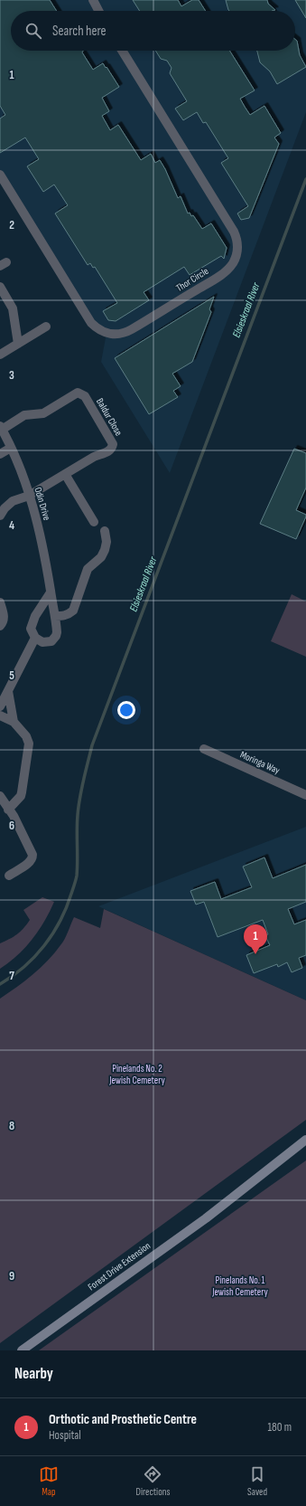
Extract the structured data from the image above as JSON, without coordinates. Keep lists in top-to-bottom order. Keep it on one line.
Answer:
{"streets":{"street":["Thor Circle","Baldur Close","Odin Drive","Moringa Way","Forest Drive Extension"]},"crossings":[["Baldur Close","Odin Drive"]],"water":["Elsieskraal River"],"parks":["Pinelands No. 2 Jewish Cemetery","Pinelands No. 1 Jewish Cemetery"],"page":{"search":"Search here","pins":"1","heading":"Nearby","list":[{"mark":"1","name":"Orthotic and Prosthetic Centre","note":"Hospital","value":"180 m"}],"nav":["Map","Directions","Saved"]},"grid":{"rows":["1","2","3","4","5","6","7","8","9"]}}
